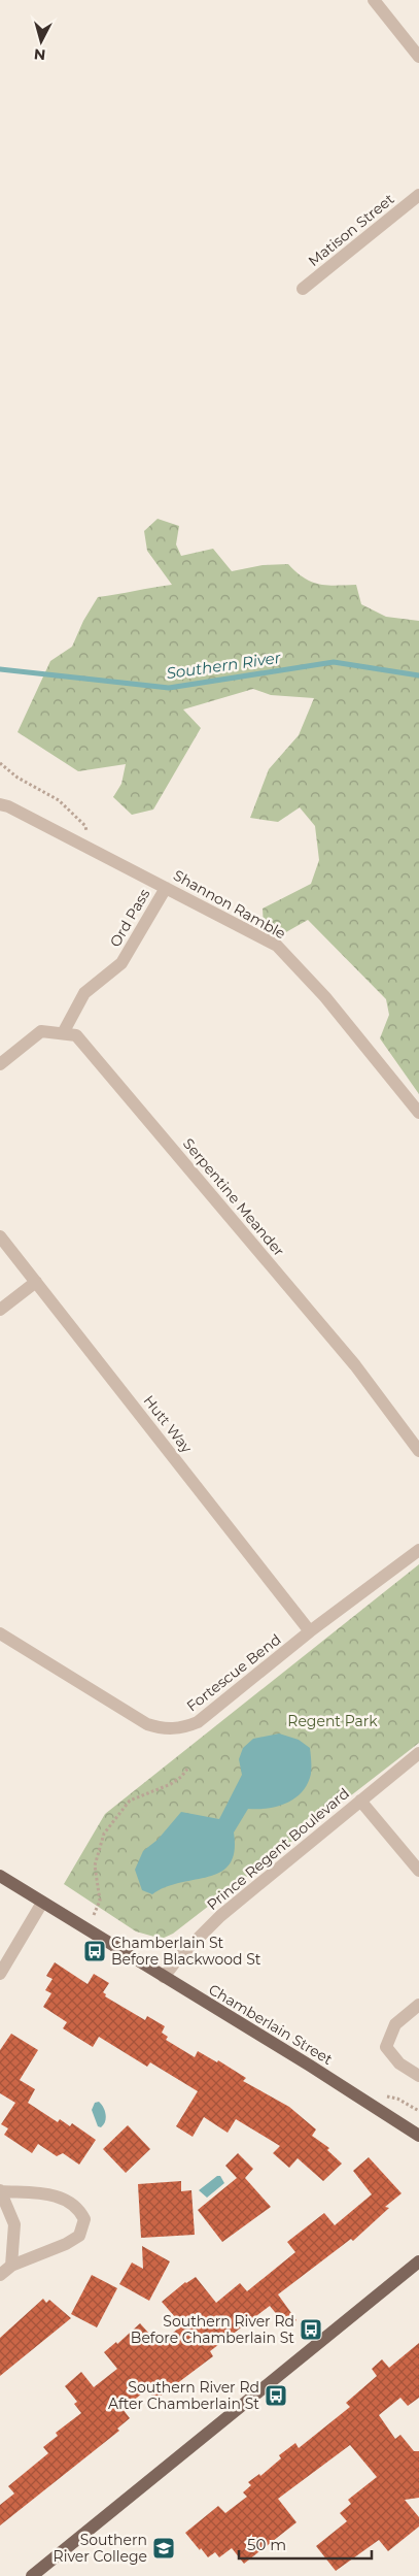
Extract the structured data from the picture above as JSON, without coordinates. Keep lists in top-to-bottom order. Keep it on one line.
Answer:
{"streets":{"main road":["Chamberlain Street"],"street":["Matison Street","Shannon Ramble","Ord Pass","Serpentine Meander","Hutt Way","Fortescue Bend","Prince Regent Boulevard"]},"crossings":[["Shannon Ramble","Ord Pass"],["Ord Pass","Serpentine Meander"],["Hutt Way","Fortescue Bend"],["Prince Regent Boulevard","Chamberlain Street"]],"water":["Southern River"],"parks":["Regent Park"],"places":{"bus stop":["Chamberlain St Before Blackwood St","Southern River Rd Before Chamberlain St","Southern River Rd After Chamberlain St"],"school or university":["Southern River College"]},"scale_bar":"50 m","north":"bottom"}
